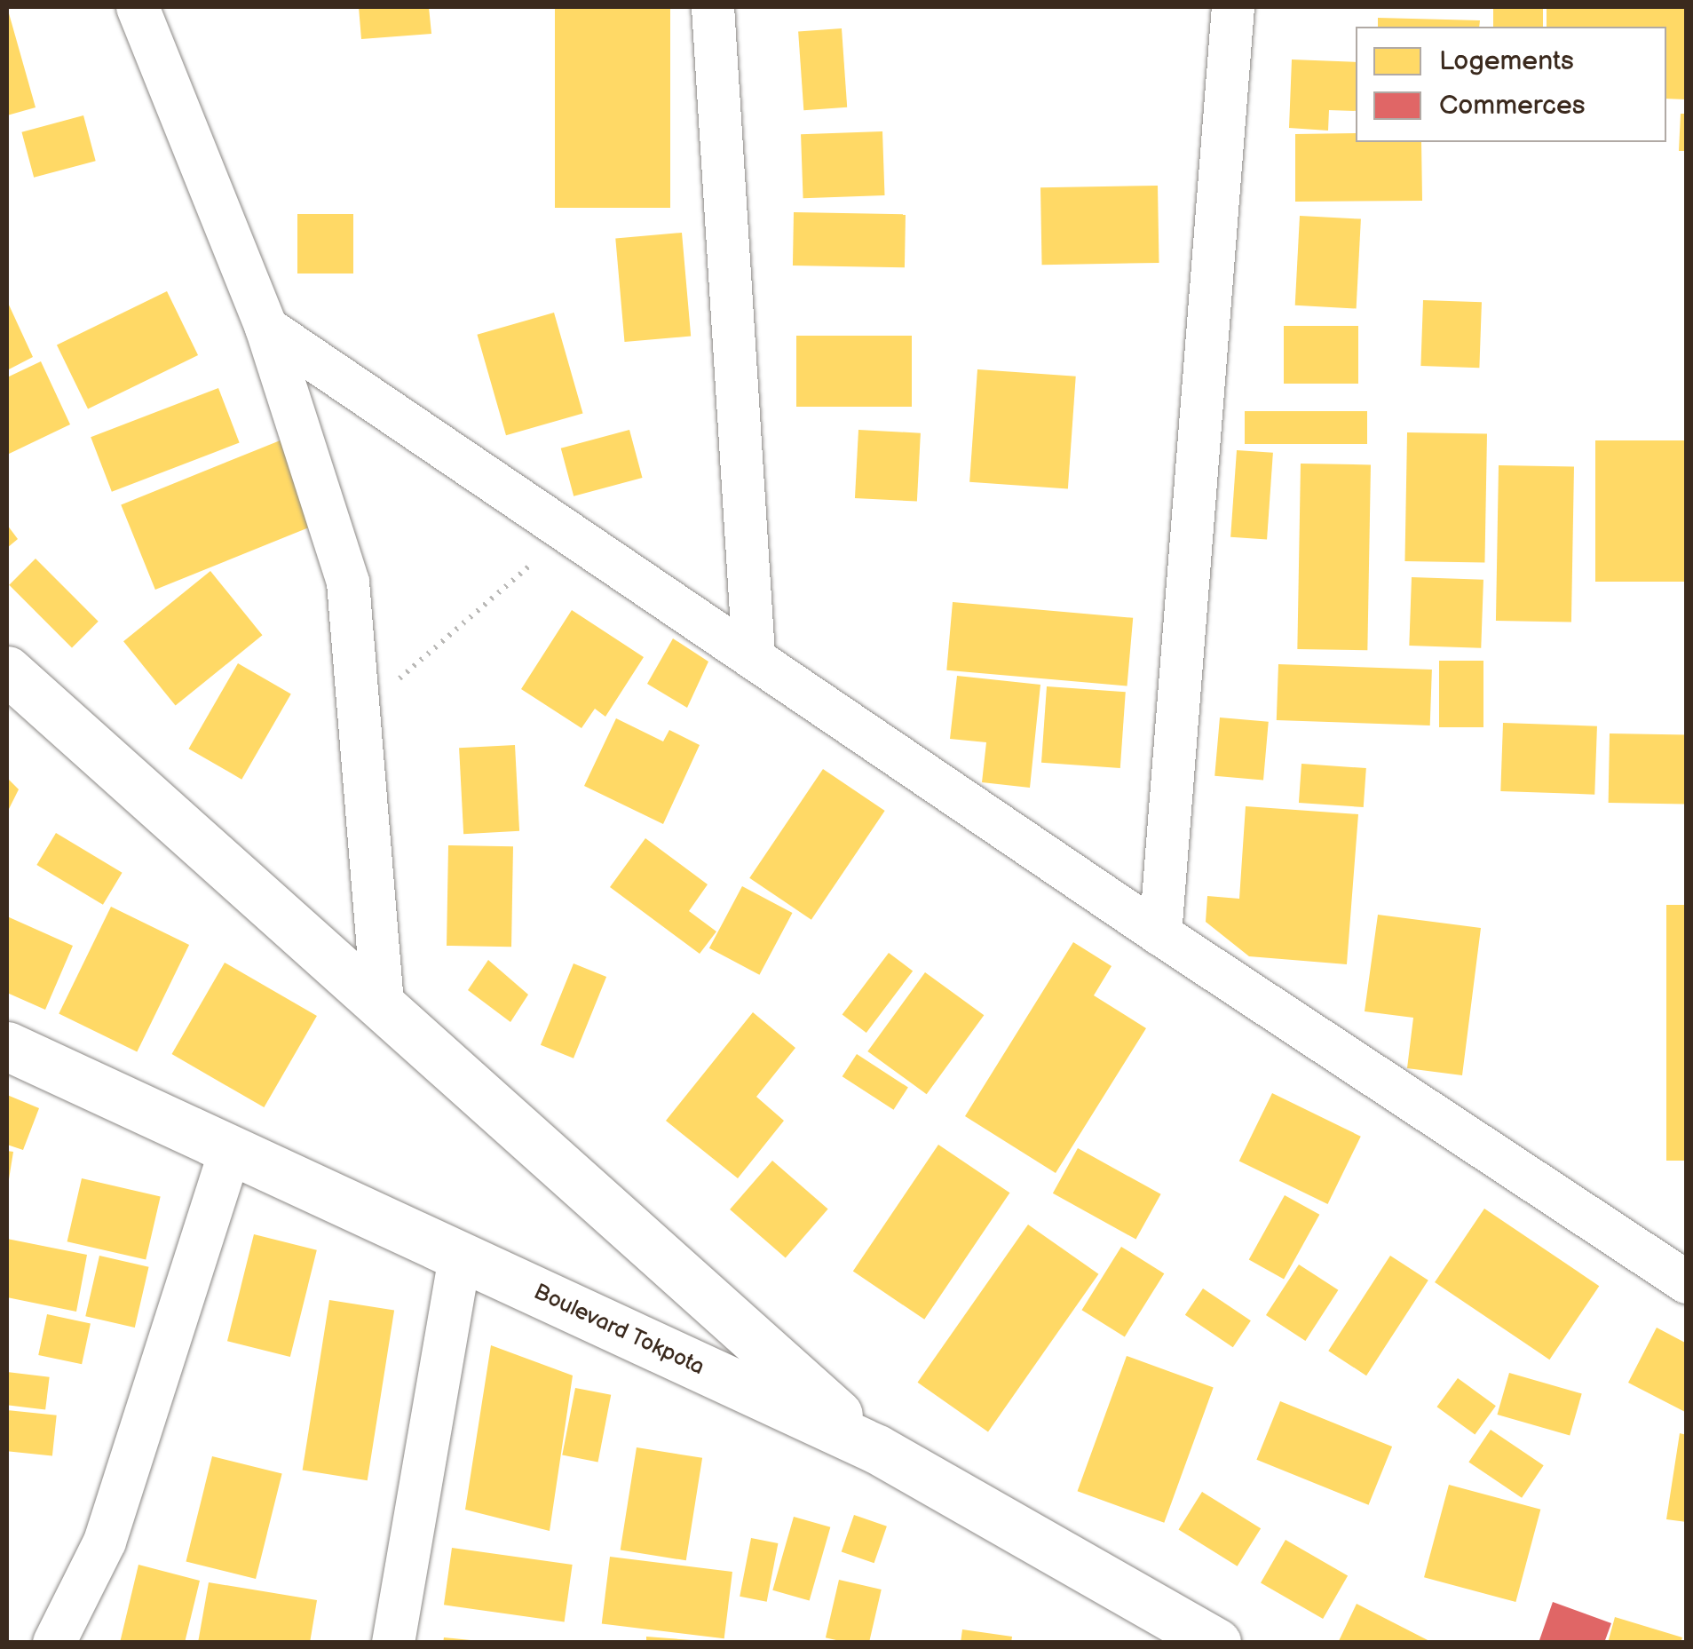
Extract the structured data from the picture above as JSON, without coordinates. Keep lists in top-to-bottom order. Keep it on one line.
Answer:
{"streets":{"street":["Boulevard Tokpota"]},"legend":["Logements","Commerces"]}
